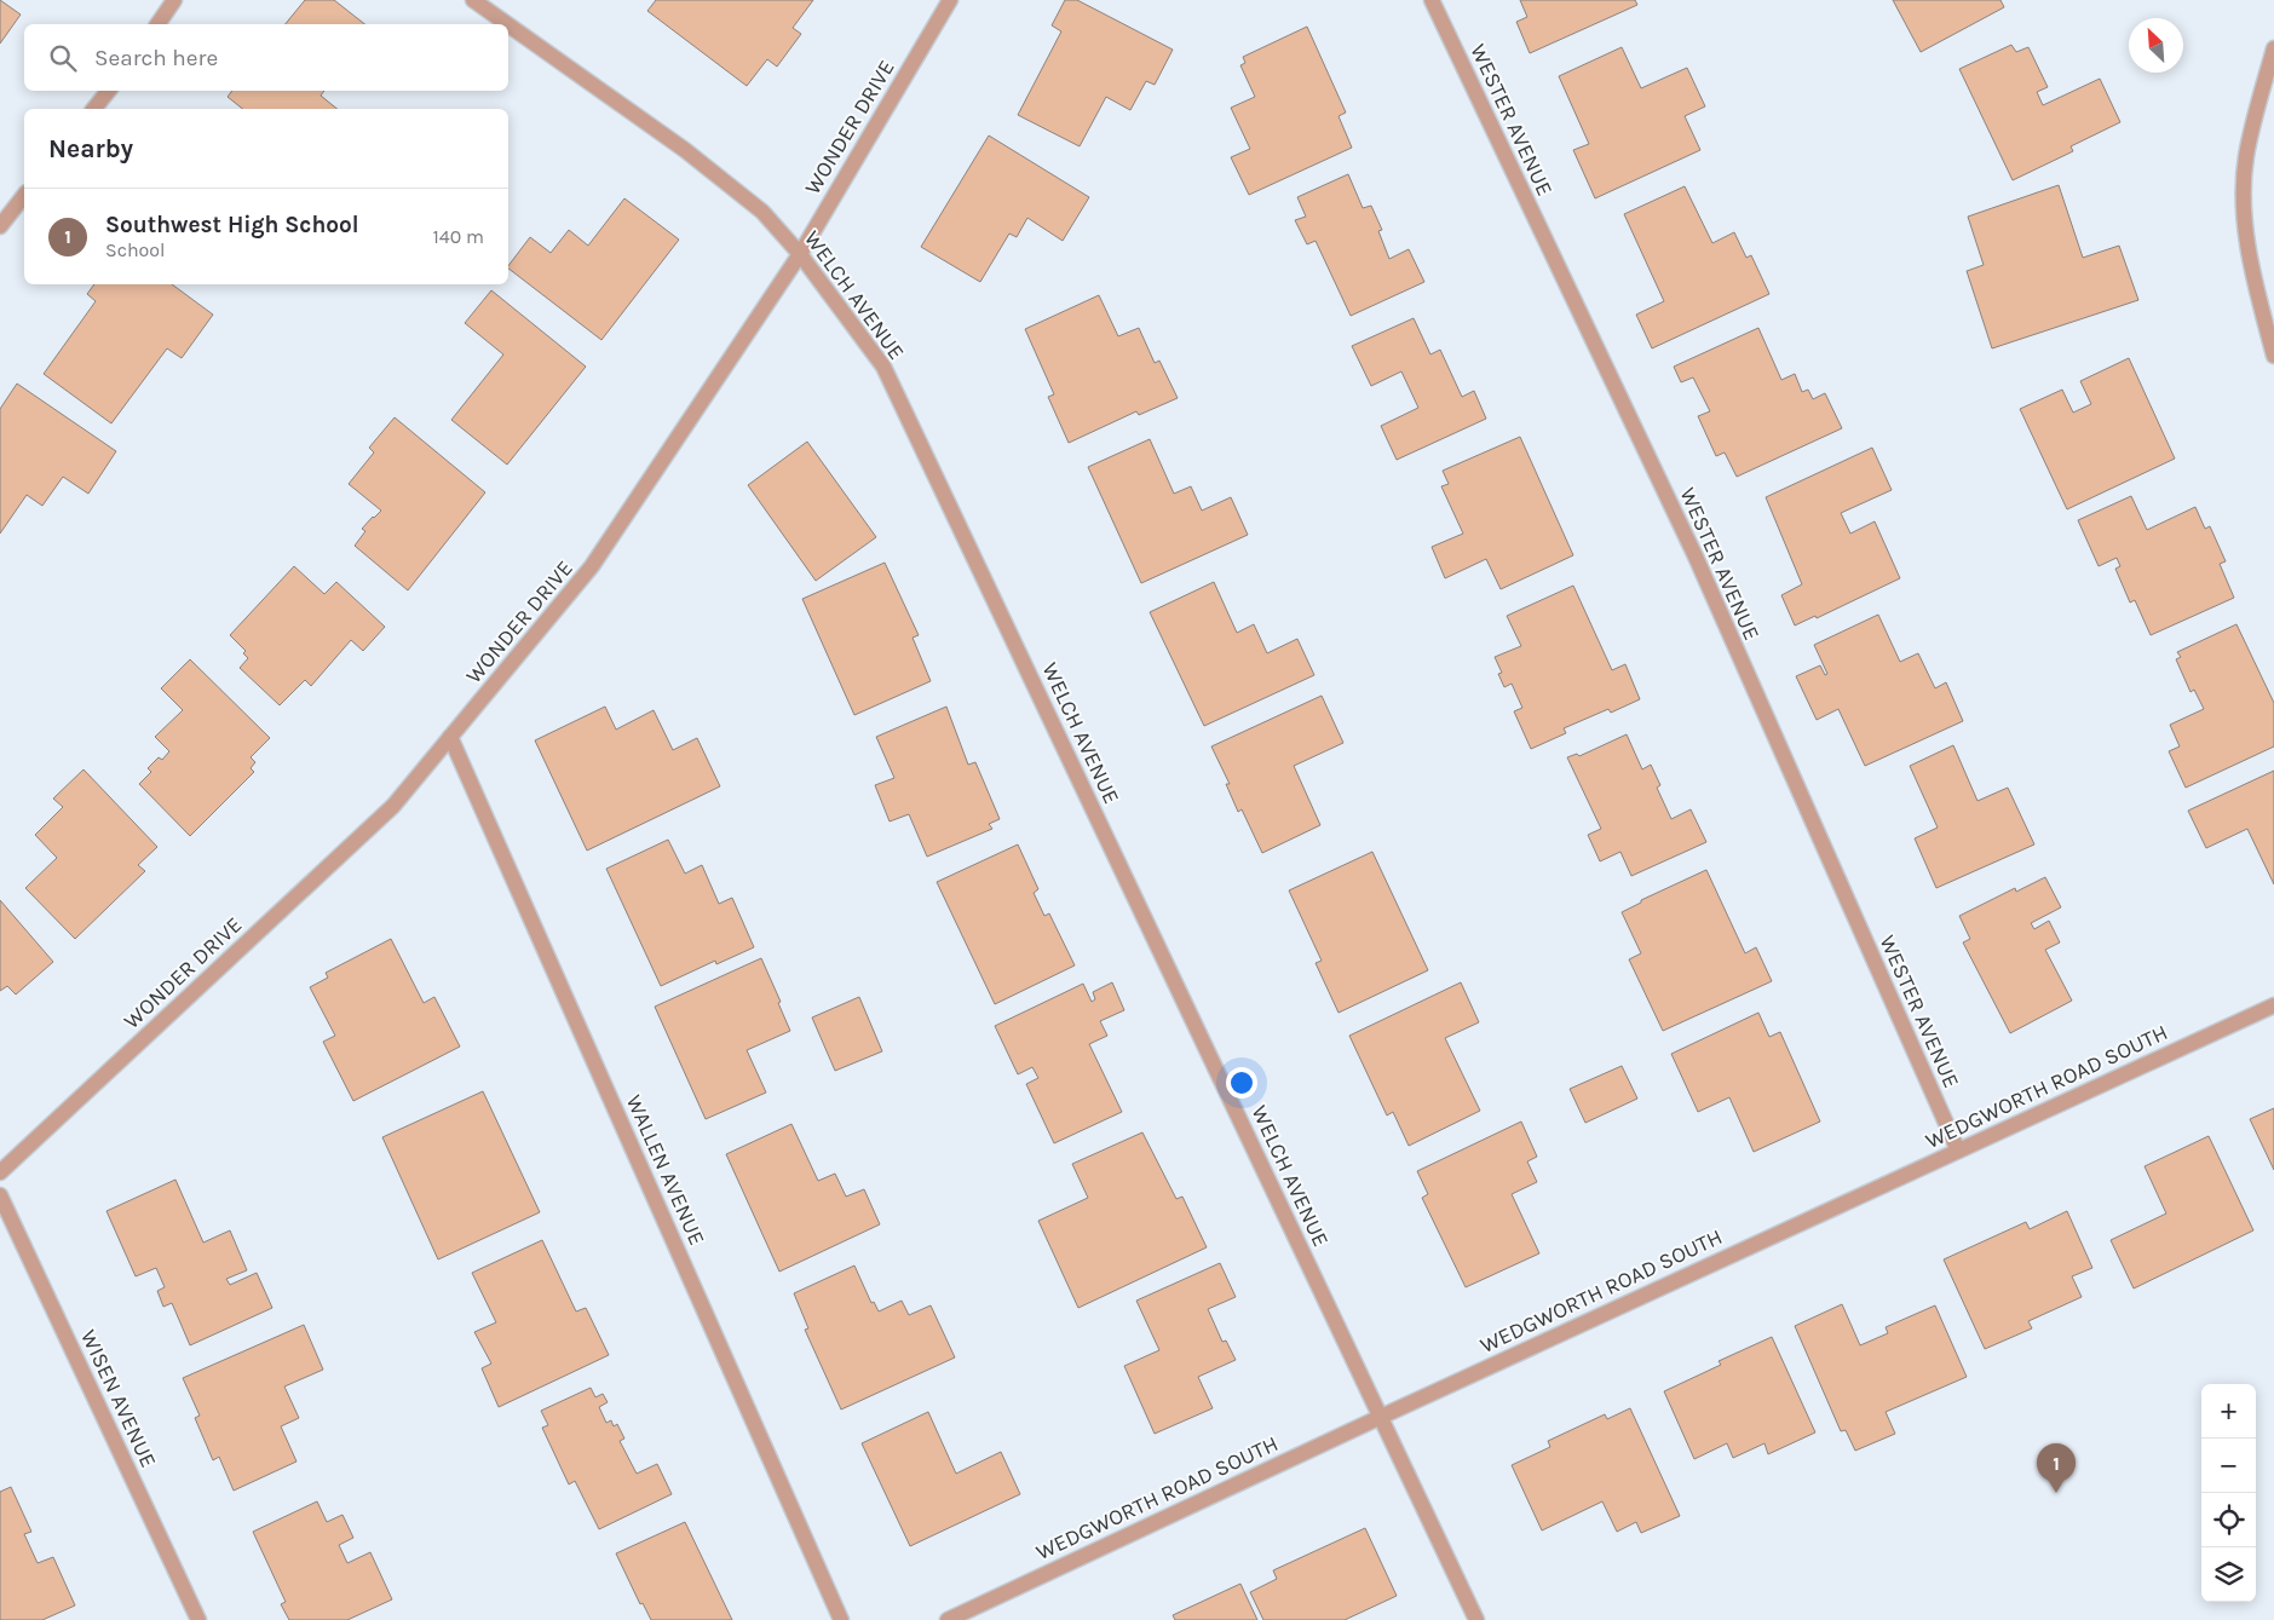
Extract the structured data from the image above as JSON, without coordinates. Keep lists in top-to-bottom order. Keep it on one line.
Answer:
{"streets":{"street":["WESTER AVENUE","WONDER DRIVE","WELCH AVENUE","WEDGWORTH ROAD SOUTH","WALLEN AVENUE","WISEN AVENUE"]},"crossings":[["WESTER AVENUE","WEDGWORTH ROAD SOUTH"],["WONDER DRIVE","WELCH AVENUE"],["WONDER DRIVE","WALLEN AVENUE"],["WELCH AVENUE","WEDGWORTH ROAD SOUTH"]],"north":"top left","page":{"search":"Search here","heading":"Nearby","list":[{"mark":"1","name":"Southwest High School","note":"School","value":"140 m"}],"map_buttons":["+","−"],"pins":"1"}}
